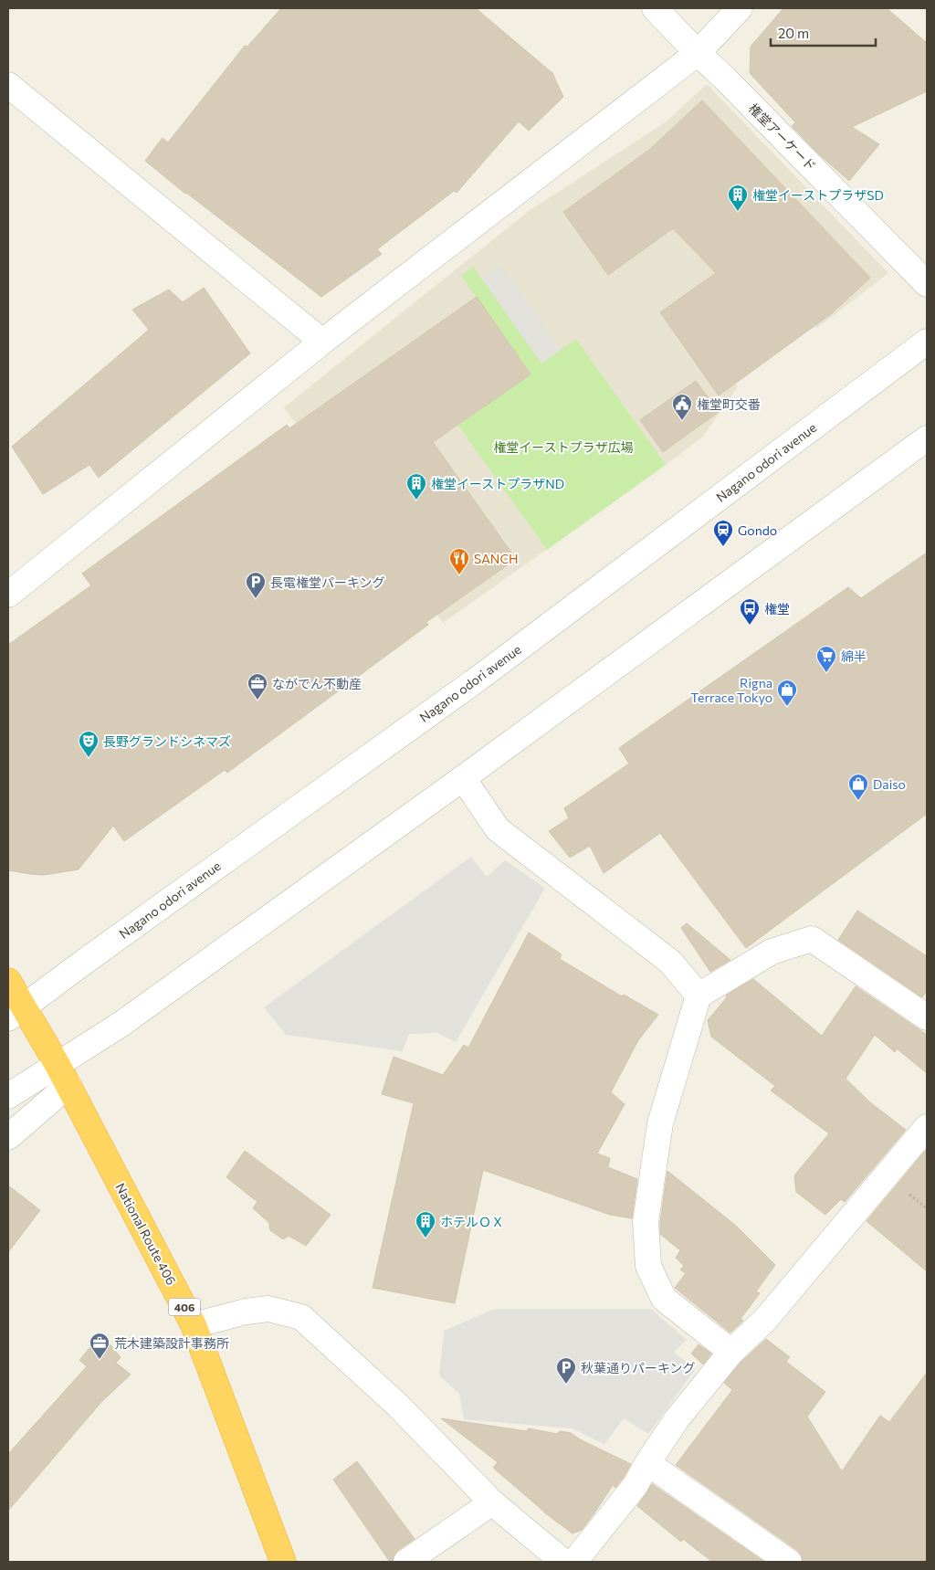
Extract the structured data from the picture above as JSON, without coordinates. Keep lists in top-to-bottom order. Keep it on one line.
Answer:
{"streets":{"highway":["National Route 406","406"],"street":["権堂アーケード","Nagano odori avenue"]},"crossings":[["Nagano odori avenue","406"],["National Route 406","406"]],"parks":["権堂イーストプラザ広場"],"places":{"building":["権堂イーストプラザSD","権堂イーストプラザND","ホテルＯＸ"],"public building":["権堂町交番"],"station":["Gondo"],"restaurant":["SANCH"],"parking":["長電権堂パーキング","秋葉通りパーキング"],"bus stop":["権堂"],"supermarket":["綿半"],"office":["ながでん不動産","荒木建築設計事務所"],"shop":["Rigna Terrace Tokyo","Daiso"],"theatre":["長野グランドシネマズ"]},"scale_bar":"20 m"}
